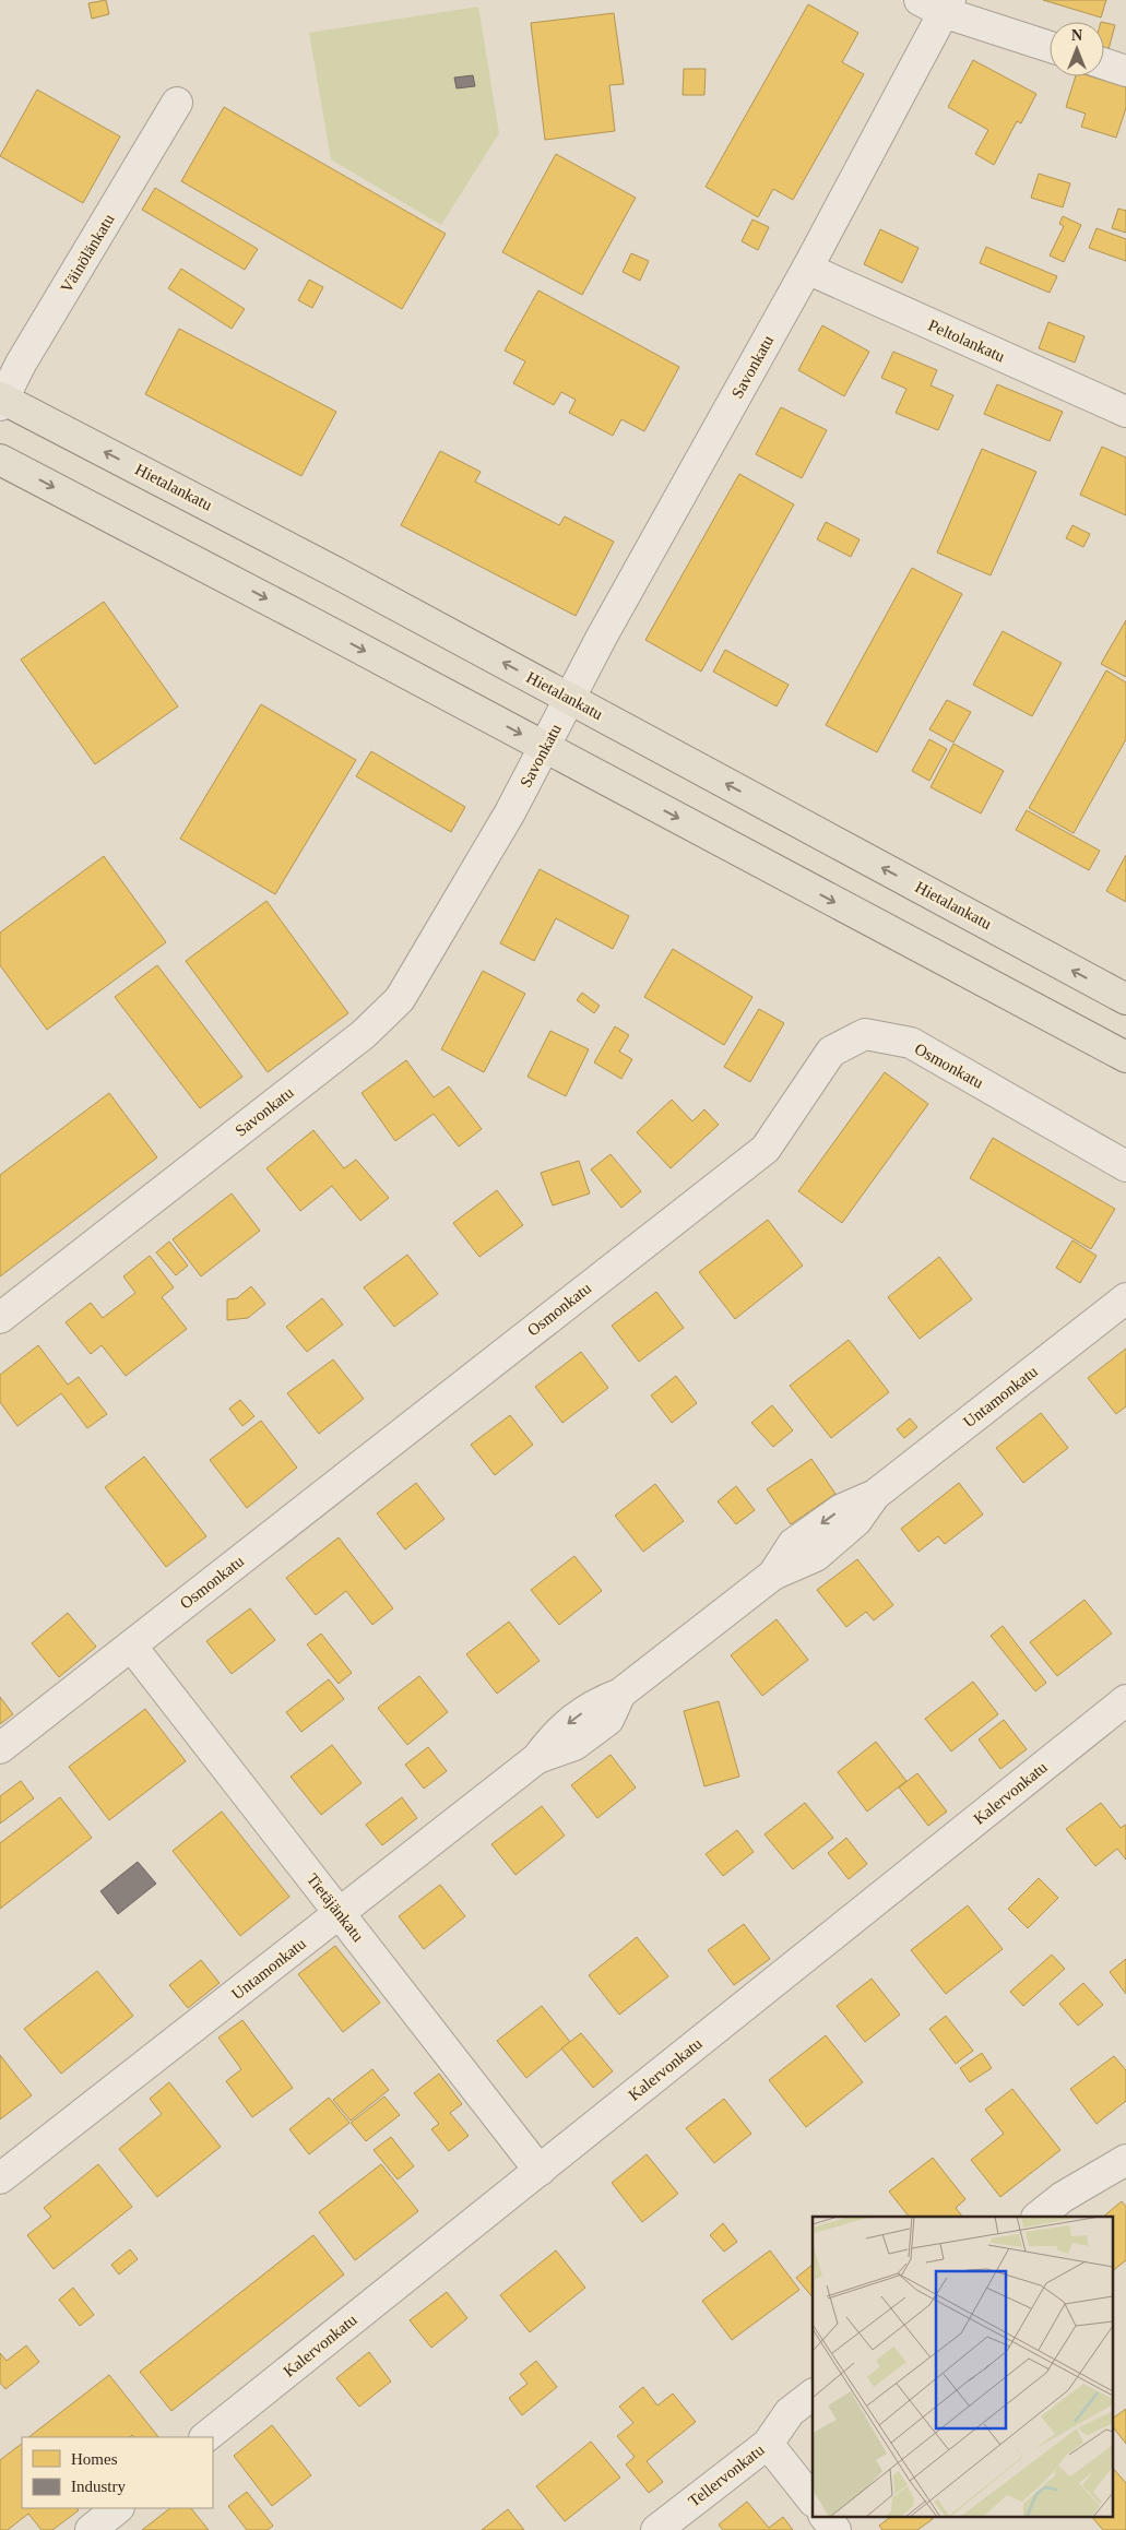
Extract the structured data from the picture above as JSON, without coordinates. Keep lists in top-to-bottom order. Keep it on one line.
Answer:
{"streets":{"main road":["Hietalankatu"],"street":["Väinölänkatu","Peltolankatu","Savonkatu","Osmonkatu","Untamonkatu","Kalervonkatu","Tietäjänkatu","Tellervonkatu"]},"crossings":[["Väinölänkatu","Hietalankatu"],["Peltolankatu","Savonkatu"],["Savonkatu","Hietalankatu"],["Osmonkatu","Tietäjänkatu"],["Untamonkatu","Tietäjänkatu"],["Kalervonkatu","Tietäjänkatu"]],"legend":["Homes","Industry"],"north":"top"}
